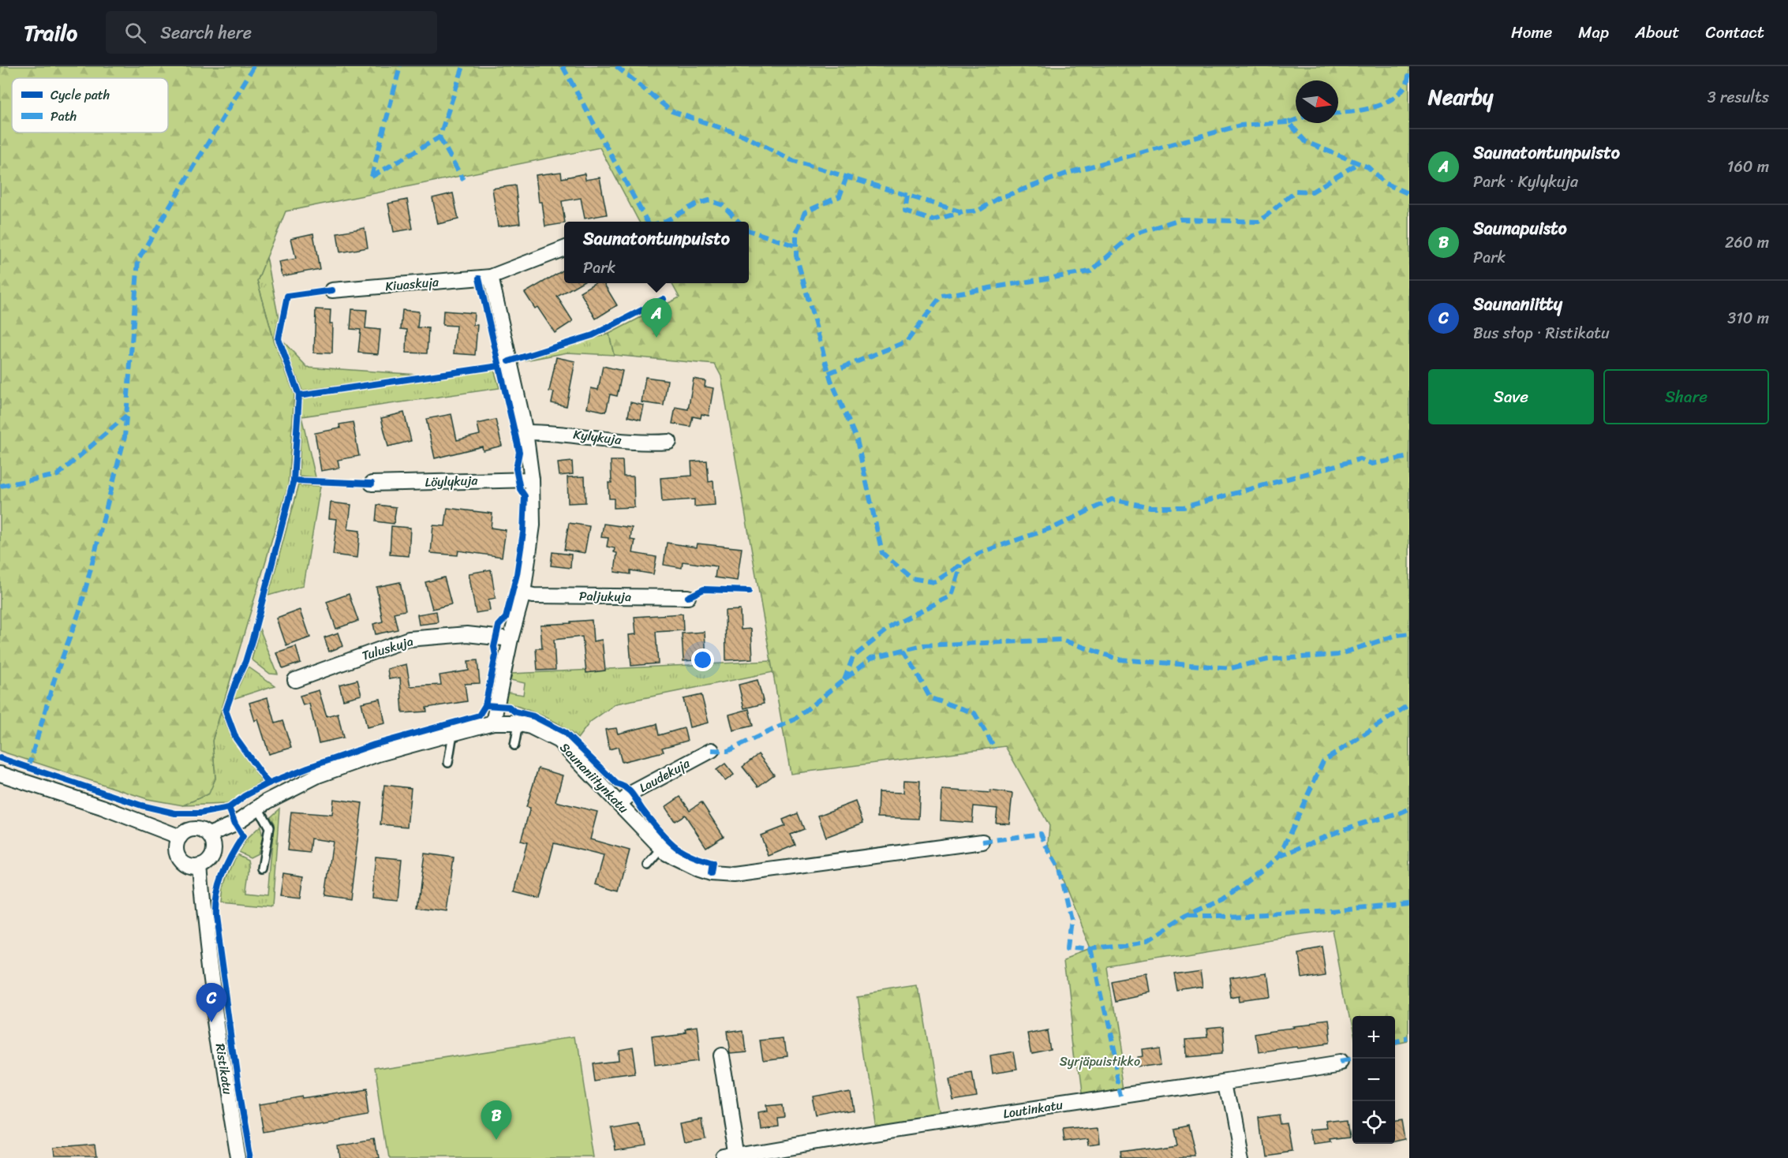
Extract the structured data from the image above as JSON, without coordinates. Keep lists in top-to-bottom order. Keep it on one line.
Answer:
{"streets":{"street":["Kiuaskuja","Kylykuja","Löylykuja","Paljukuja","Tuluskuja","Laudekuja","Saunaniitynkatu","Ristikatu","Loutinkatu"]},"crossings":[["Laudekuja","Saunaniitynkatu"],["Saunaniitynkatu","Ristikatu"]],"parks":["Syrjäpuistikko"],"legend":["Cycle path","Path"],"north":"right","page":{"header":"Trailo","search":"Search here","nav":["Home","Map","About","Contact"],"heading":["Nearby","3 results"],"list":[{"mark":"A","name":"Saunatontunpuisto","note":"Park · Kylykuja","value":"160 m"},{"mark":"B","name":"Saunapuisto","note":"Park","value":"260 m"},{"mark":"C","name":"Saunaniitty","note":"Bus stop · Ristikatu","value":"310 m"}],"popup":["Saunatontunpuisto","Park"],"pins":["A","C","B"],"buttons":["Save","Share"],"map_buttons":["+","−"]}}
